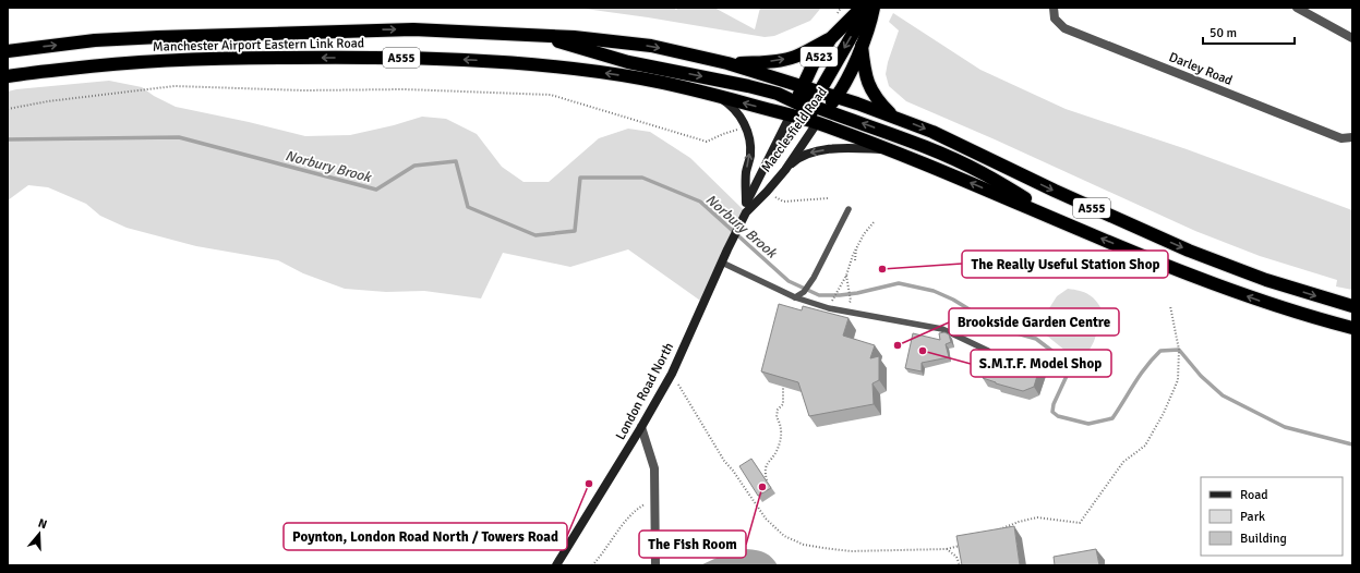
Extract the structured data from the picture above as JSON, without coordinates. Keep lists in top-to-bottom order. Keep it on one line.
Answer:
{"streets":{"highway":["Manchester Airport Eastern Link Road","A523","A555","Macclesfield Road"],"main road":["London Road North"],"street":["Darley Road"]},"crossings":[["Manchester Airport Eastern Link Road","A555"],["Manchester Airport Eastern Link Road","Macclesfield Road"],["A555","Macclesfield Road"],["Macclesfield Road","London Road North"]],"water":["Norbury Brook"],"places":["The Really Useful Station Shop","Brookside Garden Centre","S.M.T.F. Model Shop","Poynton, London Road North / Towers Road","The Fish Room"],"legend":["Road","Park","Building"],"scale_bar":"50 m","north":"top"}
